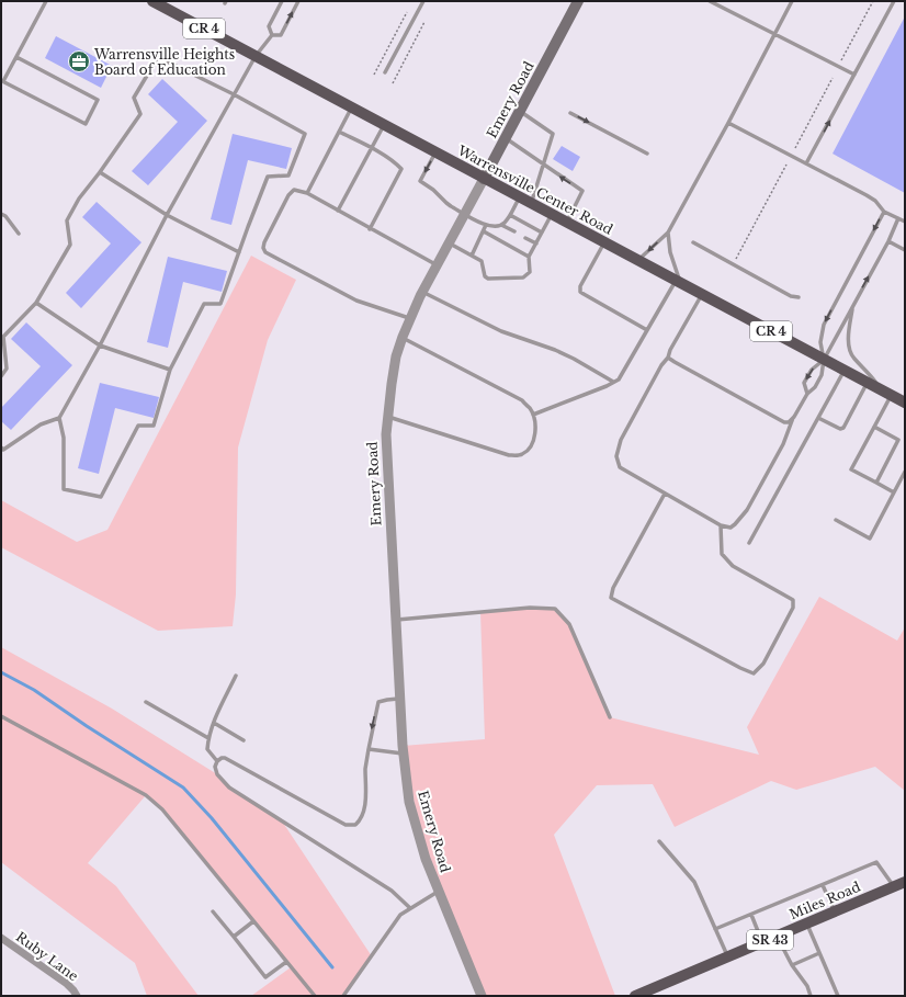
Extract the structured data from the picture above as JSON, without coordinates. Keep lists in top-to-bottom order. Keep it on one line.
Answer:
{"streets":{"main road":["CR 4","Emery Road","Warrensville Center Road","Miles Road","SR 43"],"street":["Ruby Lane"]},"crossings":[["Emery Road","Warrensville Center Road"]],"places":{"office":["Warrensville Heights Board of Education"]}}
